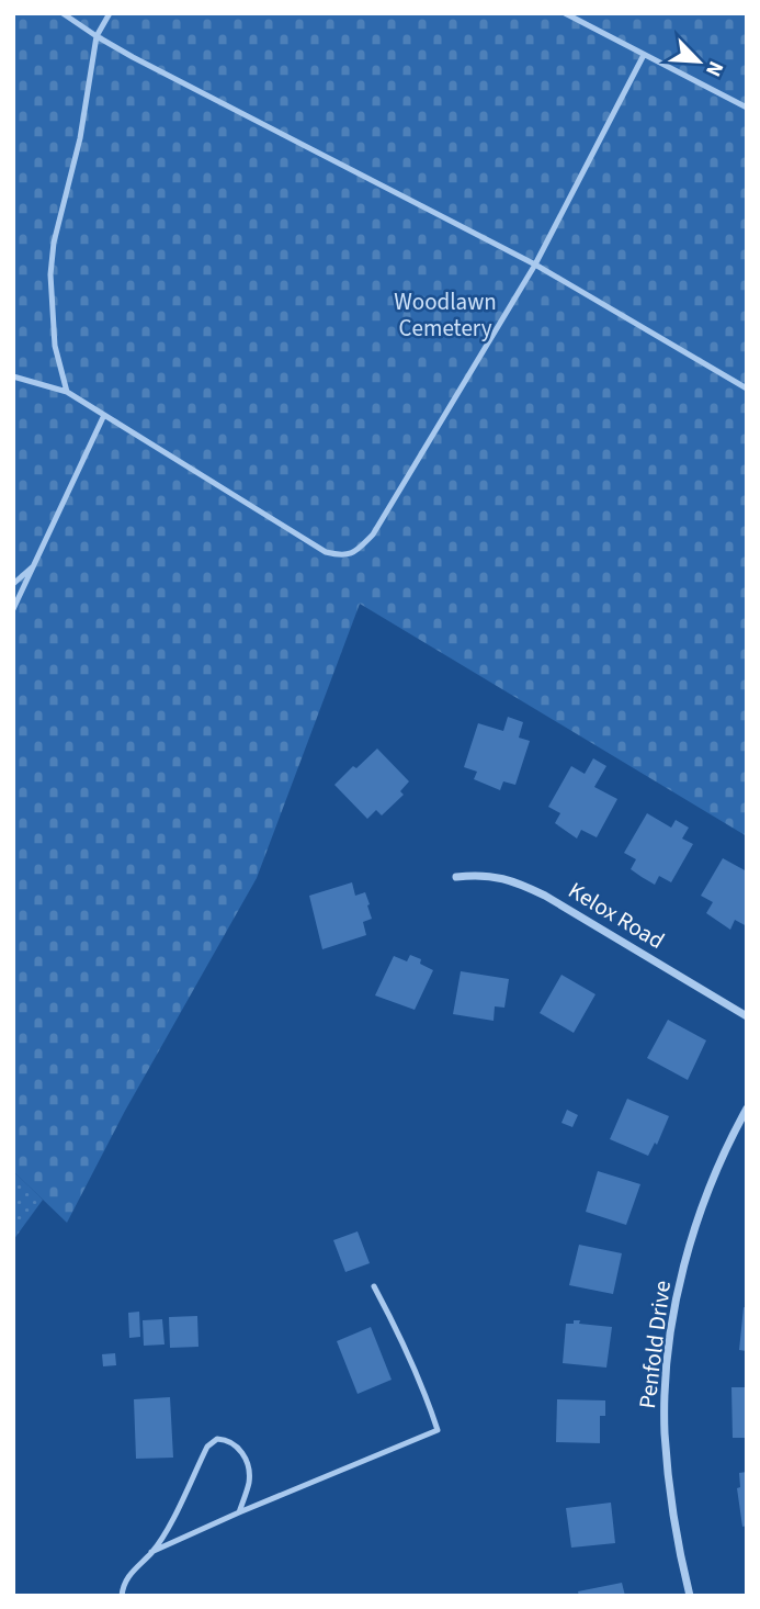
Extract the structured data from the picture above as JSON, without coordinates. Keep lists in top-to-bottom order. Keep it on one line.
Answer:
{"streets":{"street":["Kelox Road","Penfold Drive"]},"parks":["Woodlawn Cemetery"],"north":"bottom right"}
